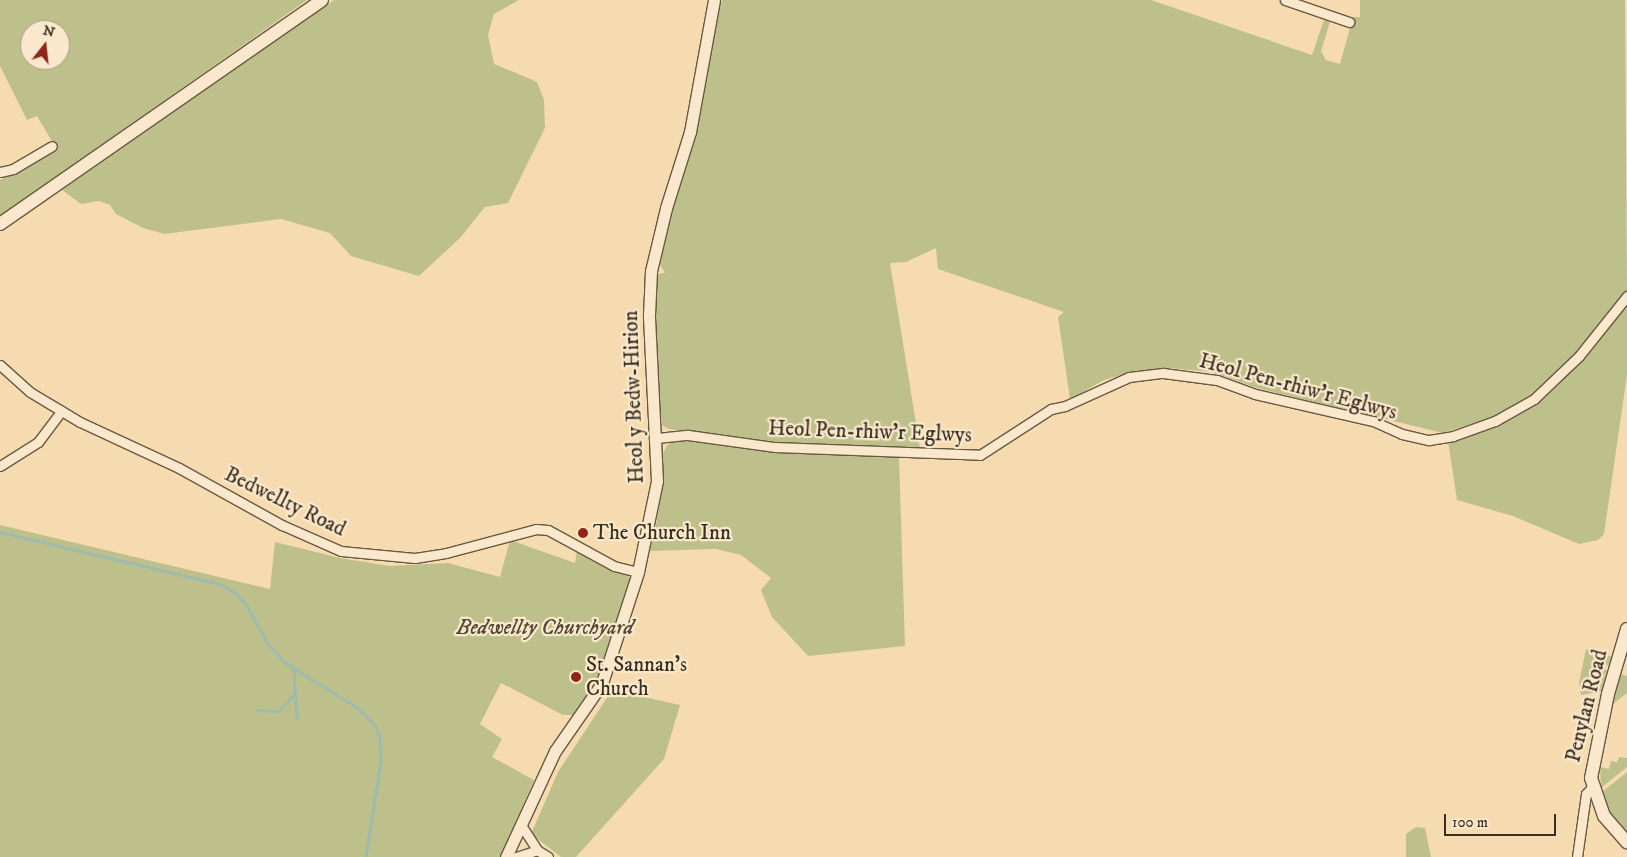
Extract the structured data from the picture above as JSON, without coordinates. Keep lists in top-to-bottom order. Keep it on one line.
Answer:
{"streets":{"main road":["Penylan Road"],"street":["Heol Pen-rhiw'r Eglwys","Heol y Bedw-Hirion","Bedwellty Road"]},"crossings":[["Heol Pen-rhiw'r Eglwys","Heol y Bedw-Hirion"],["Heol y Bedw-Hirion","Bedwellty Road"]],"parks":["Bedwellty Churchyard"],"places":["The Church Inn","St. Sannan's Church"],"scale_bar":"100 m","north":"top"}
